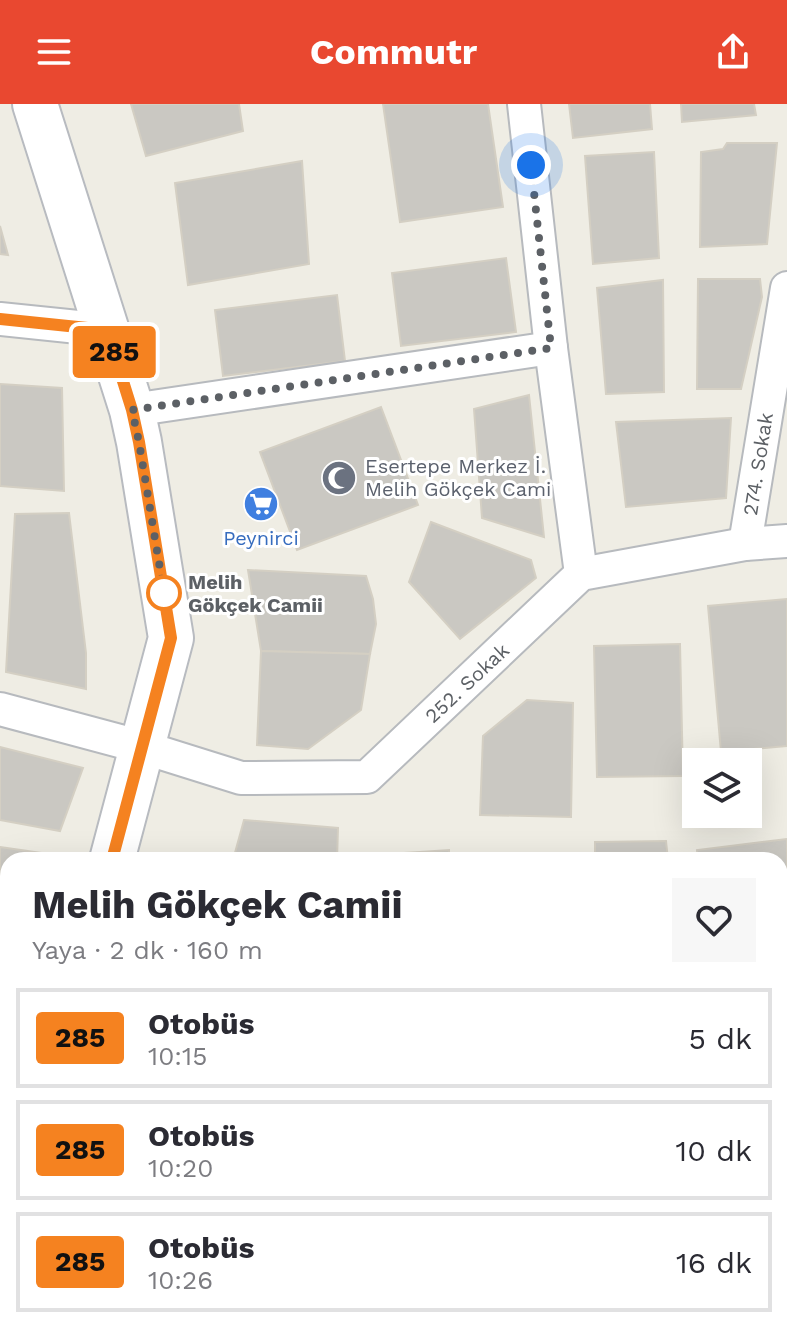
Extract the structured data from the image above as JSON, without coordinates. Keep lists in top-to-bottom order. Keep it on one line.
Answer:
{"streets":{"street":["274. Sokak","252. Sokak"]},"places":{"mosque":["Esertepe Merkez İ. Melih Gökçek Cami"],"supermarket":["Peynirci"],"other":["Melih Gökçek Camii"]},"lines":["bus line 285"],"page":{"header":"Commutr","on_map":"285","heading":["Melih Gökçek Camii","Yaya · 2 dk · 160 m"],"list":[{"mark":"285","name":"Otobüs","note":"10:15","value":"5 dk"},{"mark":"285","name":"Otobüs","note":"10:20","value":"10 dk"},{"mark":"285","name":"Otobüs","note":"10:26","value":"16 dk"}]}}
